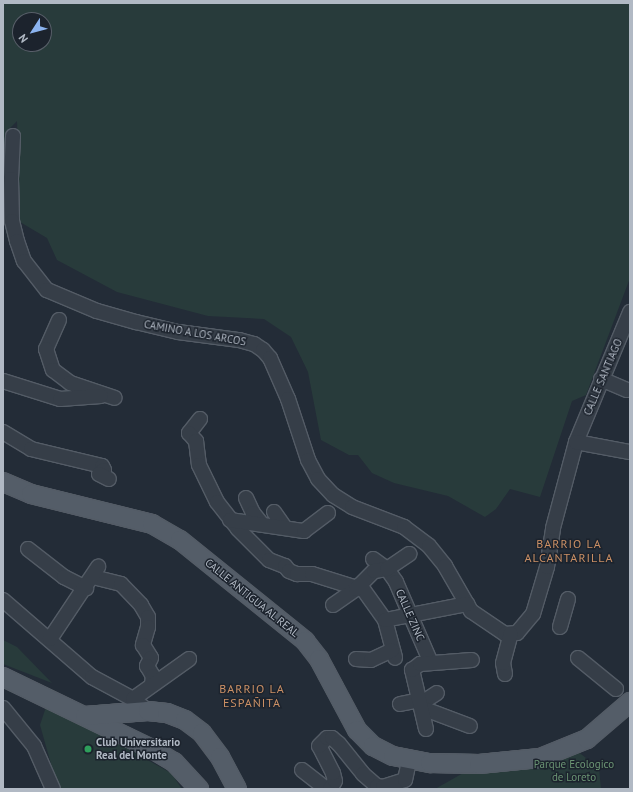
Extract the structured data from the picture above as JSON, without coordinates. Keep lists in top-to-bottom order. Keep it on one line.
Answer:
{"streets":{"main road":["CALLE ANTIGUA AL REAL"],"street":["CAMINO A LOS ARCOS","CALLE SANTIAGO","CALLE ZINC"]},"crossings":[["CAMINO A LOS ARCOS","CALLE SANTIAGO"]],"districts":["BARRIO LA ALCANTARILLA","BARRIO LA ESPAÑITA"],"parks":["Parque Ecologico de Loreto"],"places":["Club Universitario Real del Monte"],"north":"bottom left"}
